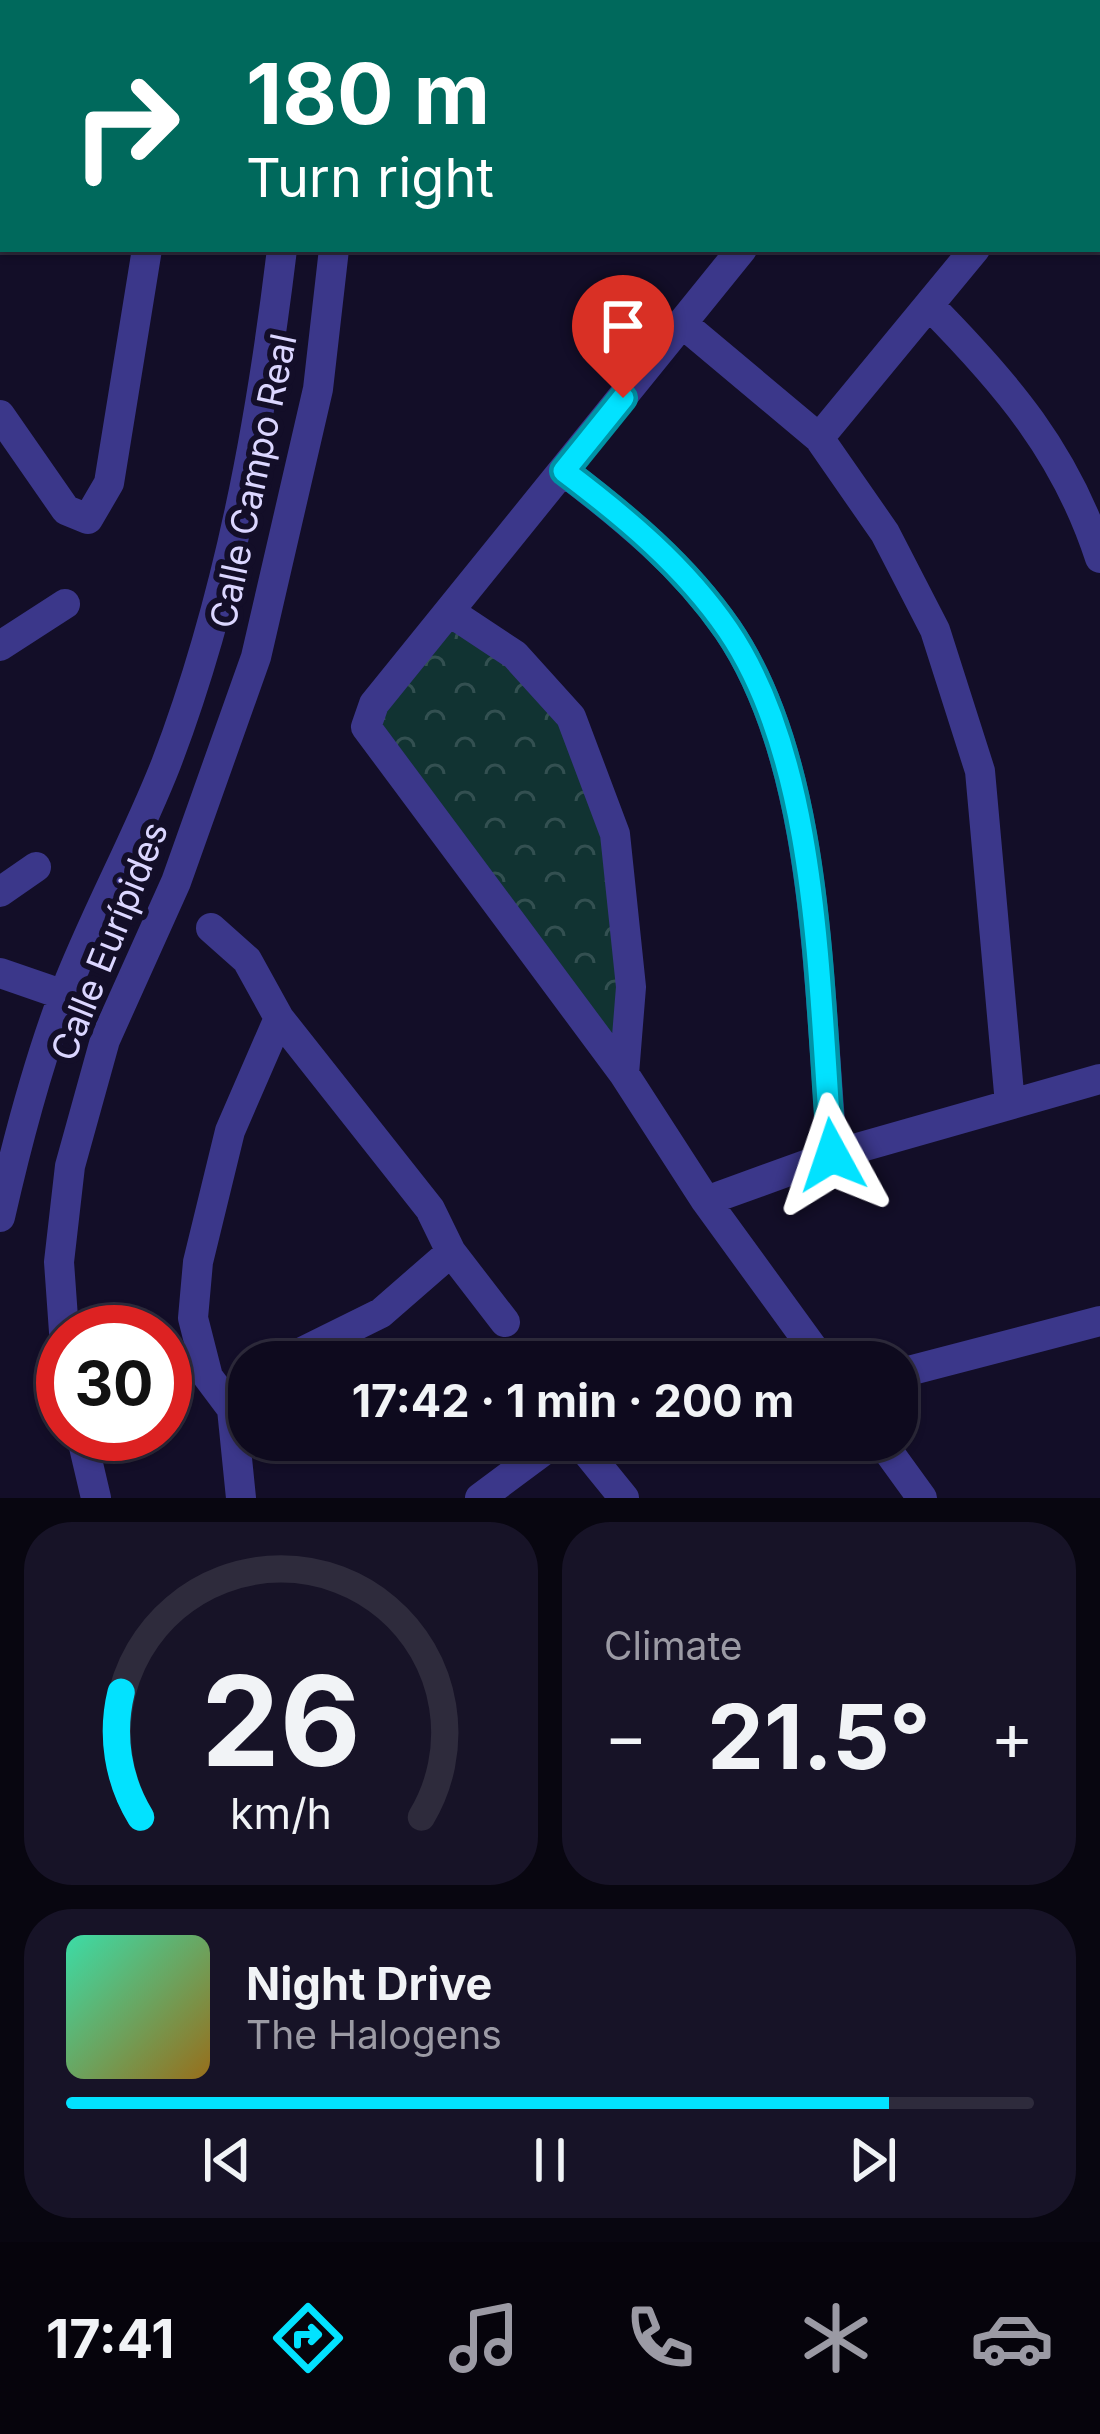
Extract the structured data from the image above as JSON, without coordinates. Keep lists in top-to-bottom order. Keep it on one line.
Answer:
{"streets":{"street":["Calle Campo Real","Calle Eurípides"]},"crossings":[["Calle Campo Real","Calle Eurípides"]],"page":{"turn":["180 m","Turn right"],"limit":"30","trip":"17:42 · 1 min · 200 m","tile":"Climate","heat":["−","21.5°","+"],"song":["Night Drive","The Halogens"],"tabs":"17:41","gauge":["26","km/h"]}}
